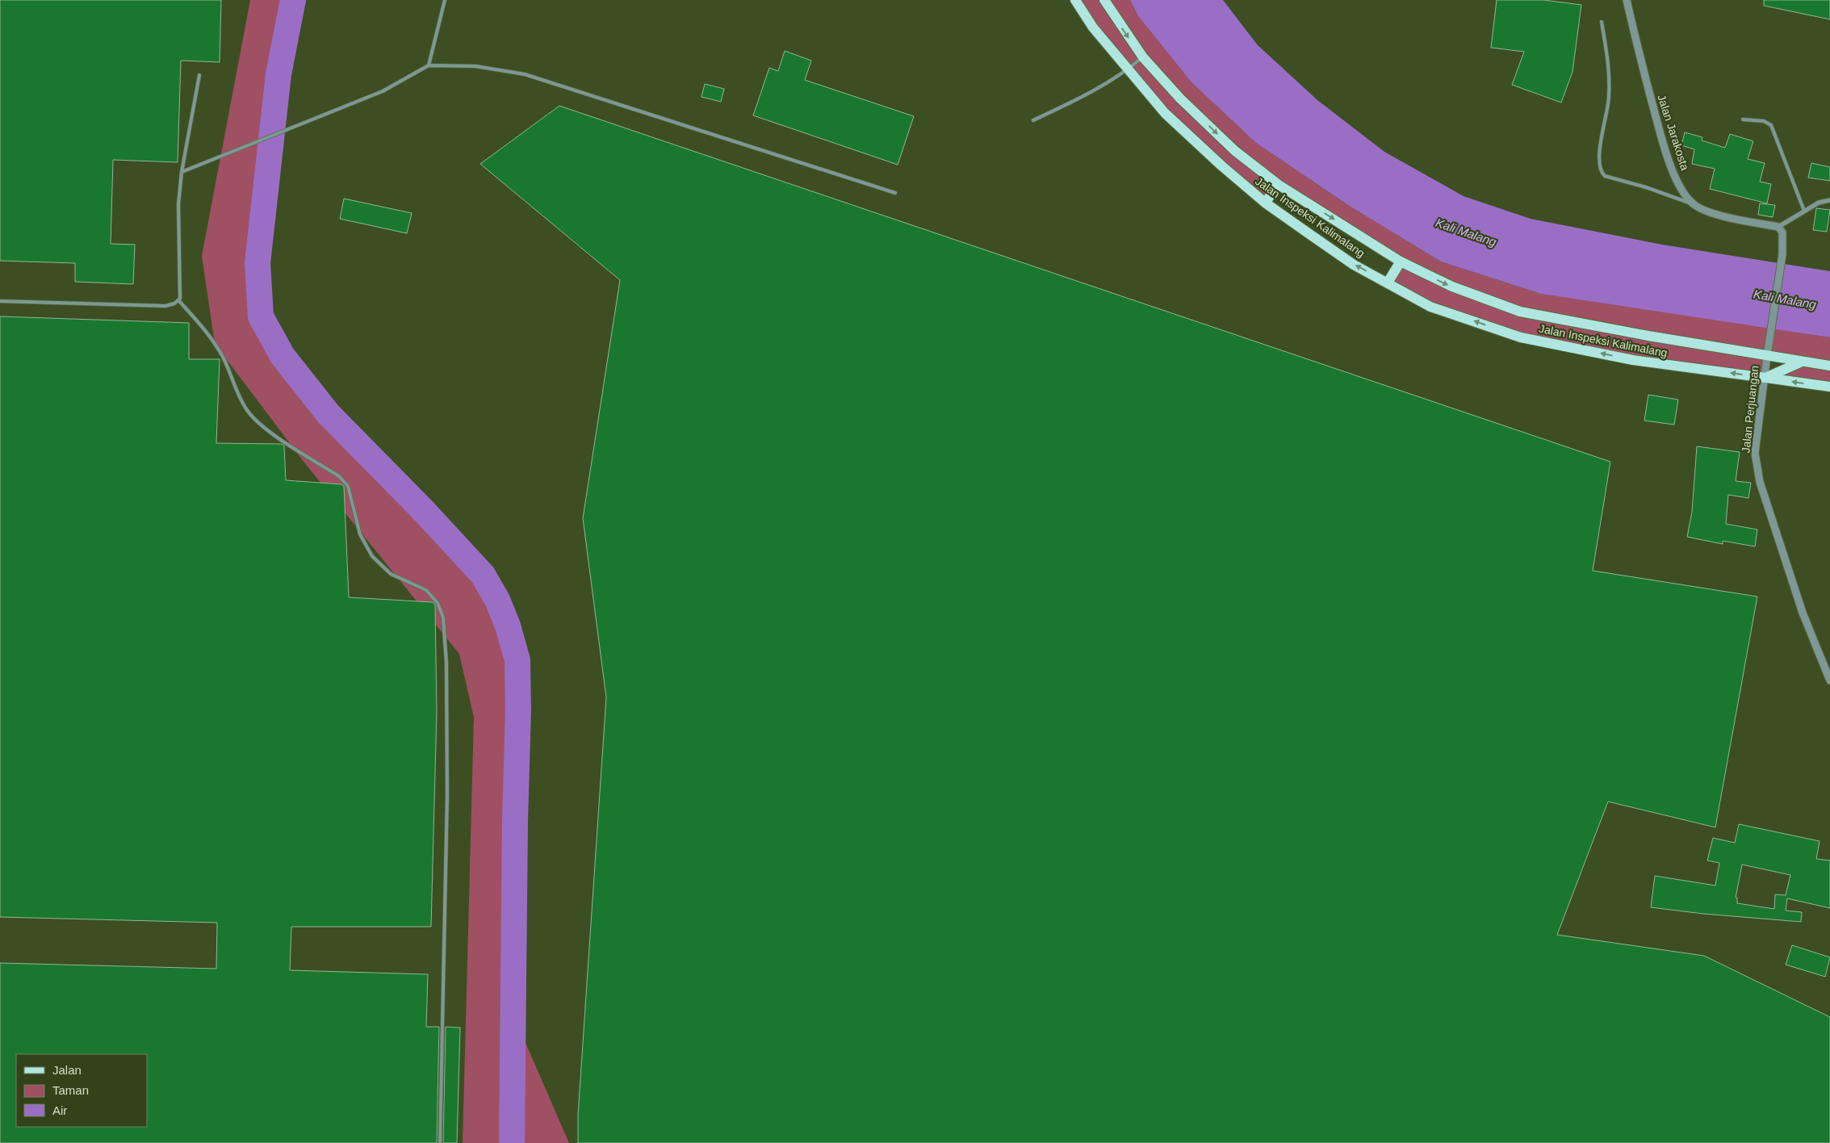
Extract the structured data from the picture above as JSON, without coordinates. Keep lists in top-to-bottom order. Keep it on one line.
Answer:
{"streets":{"main road":["Jalan Inspeksi Kalimalang"],"street":["Jalan Jarakosta","Jalan Perjuangan"]},"crossings":[["Jalan Inspeksi Kalimalang","Jalan Perjuangan"]],"water":["Kali Malang"],"legend":["Jalan","Taman","Air"]}
